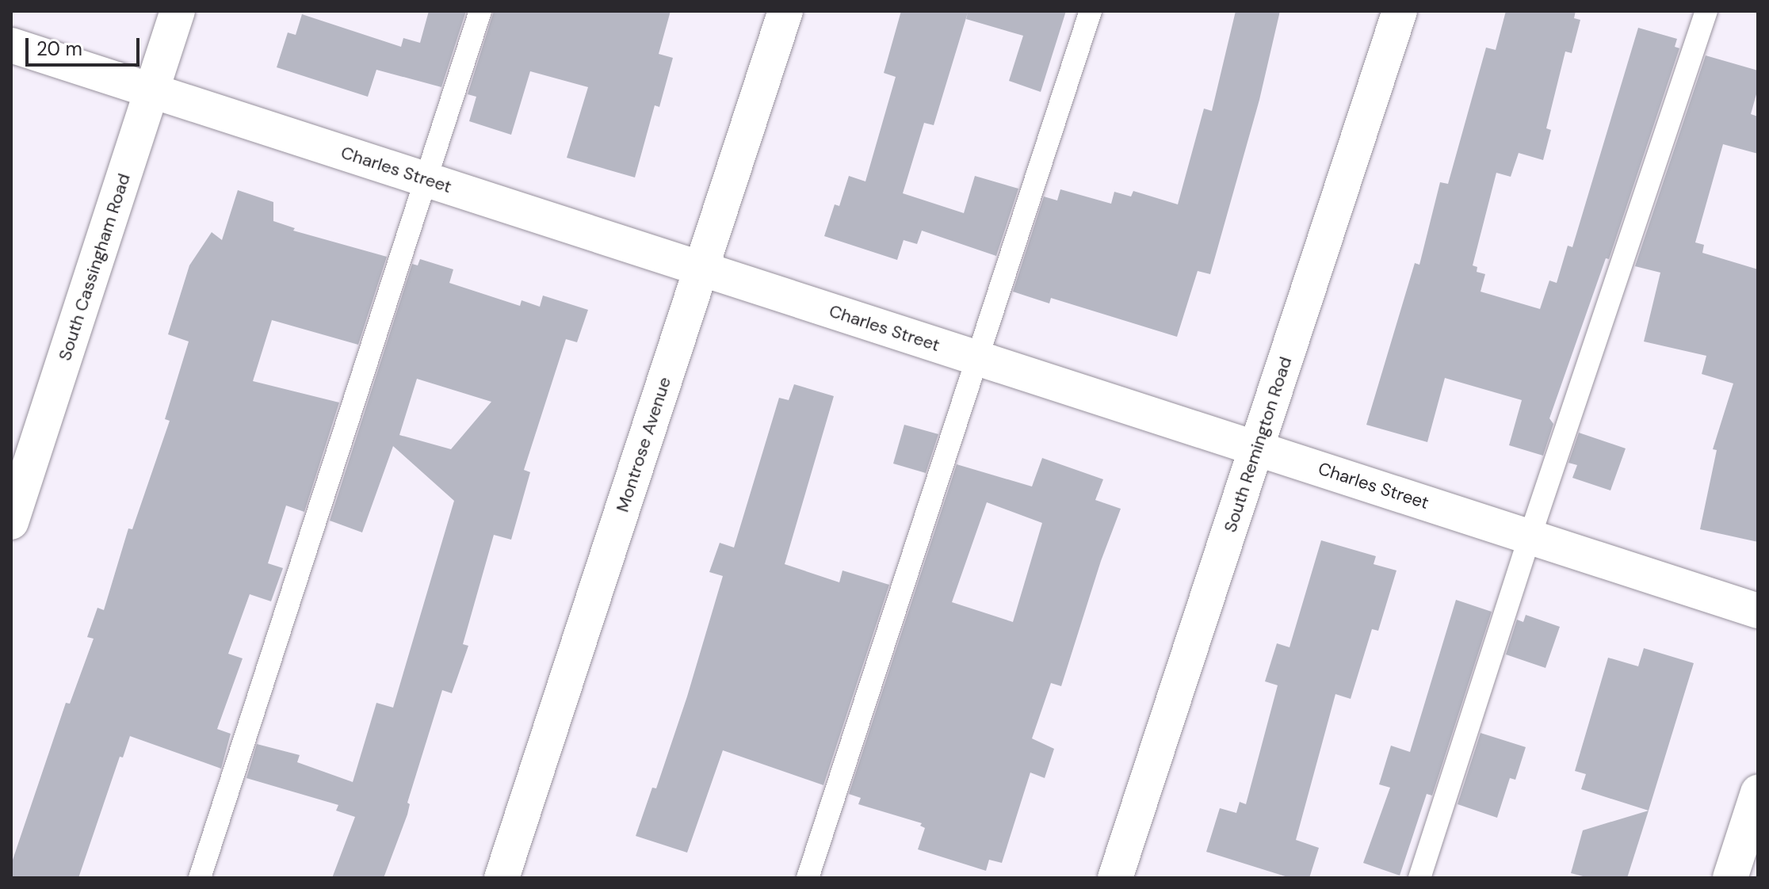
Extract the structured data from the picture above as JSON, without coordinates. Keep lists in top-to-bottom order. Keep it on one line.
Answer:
{"streets":{"street":["Charles Street","South Cassingham Road","Montrose Avenue","South Remington Road"]},"crossings":[["Charles Street","South Cassingham Road"],["Charles Street","Montrose Avenue"],["Charles Street","South Remington Road"]],"scale_bar":"20 m"}
